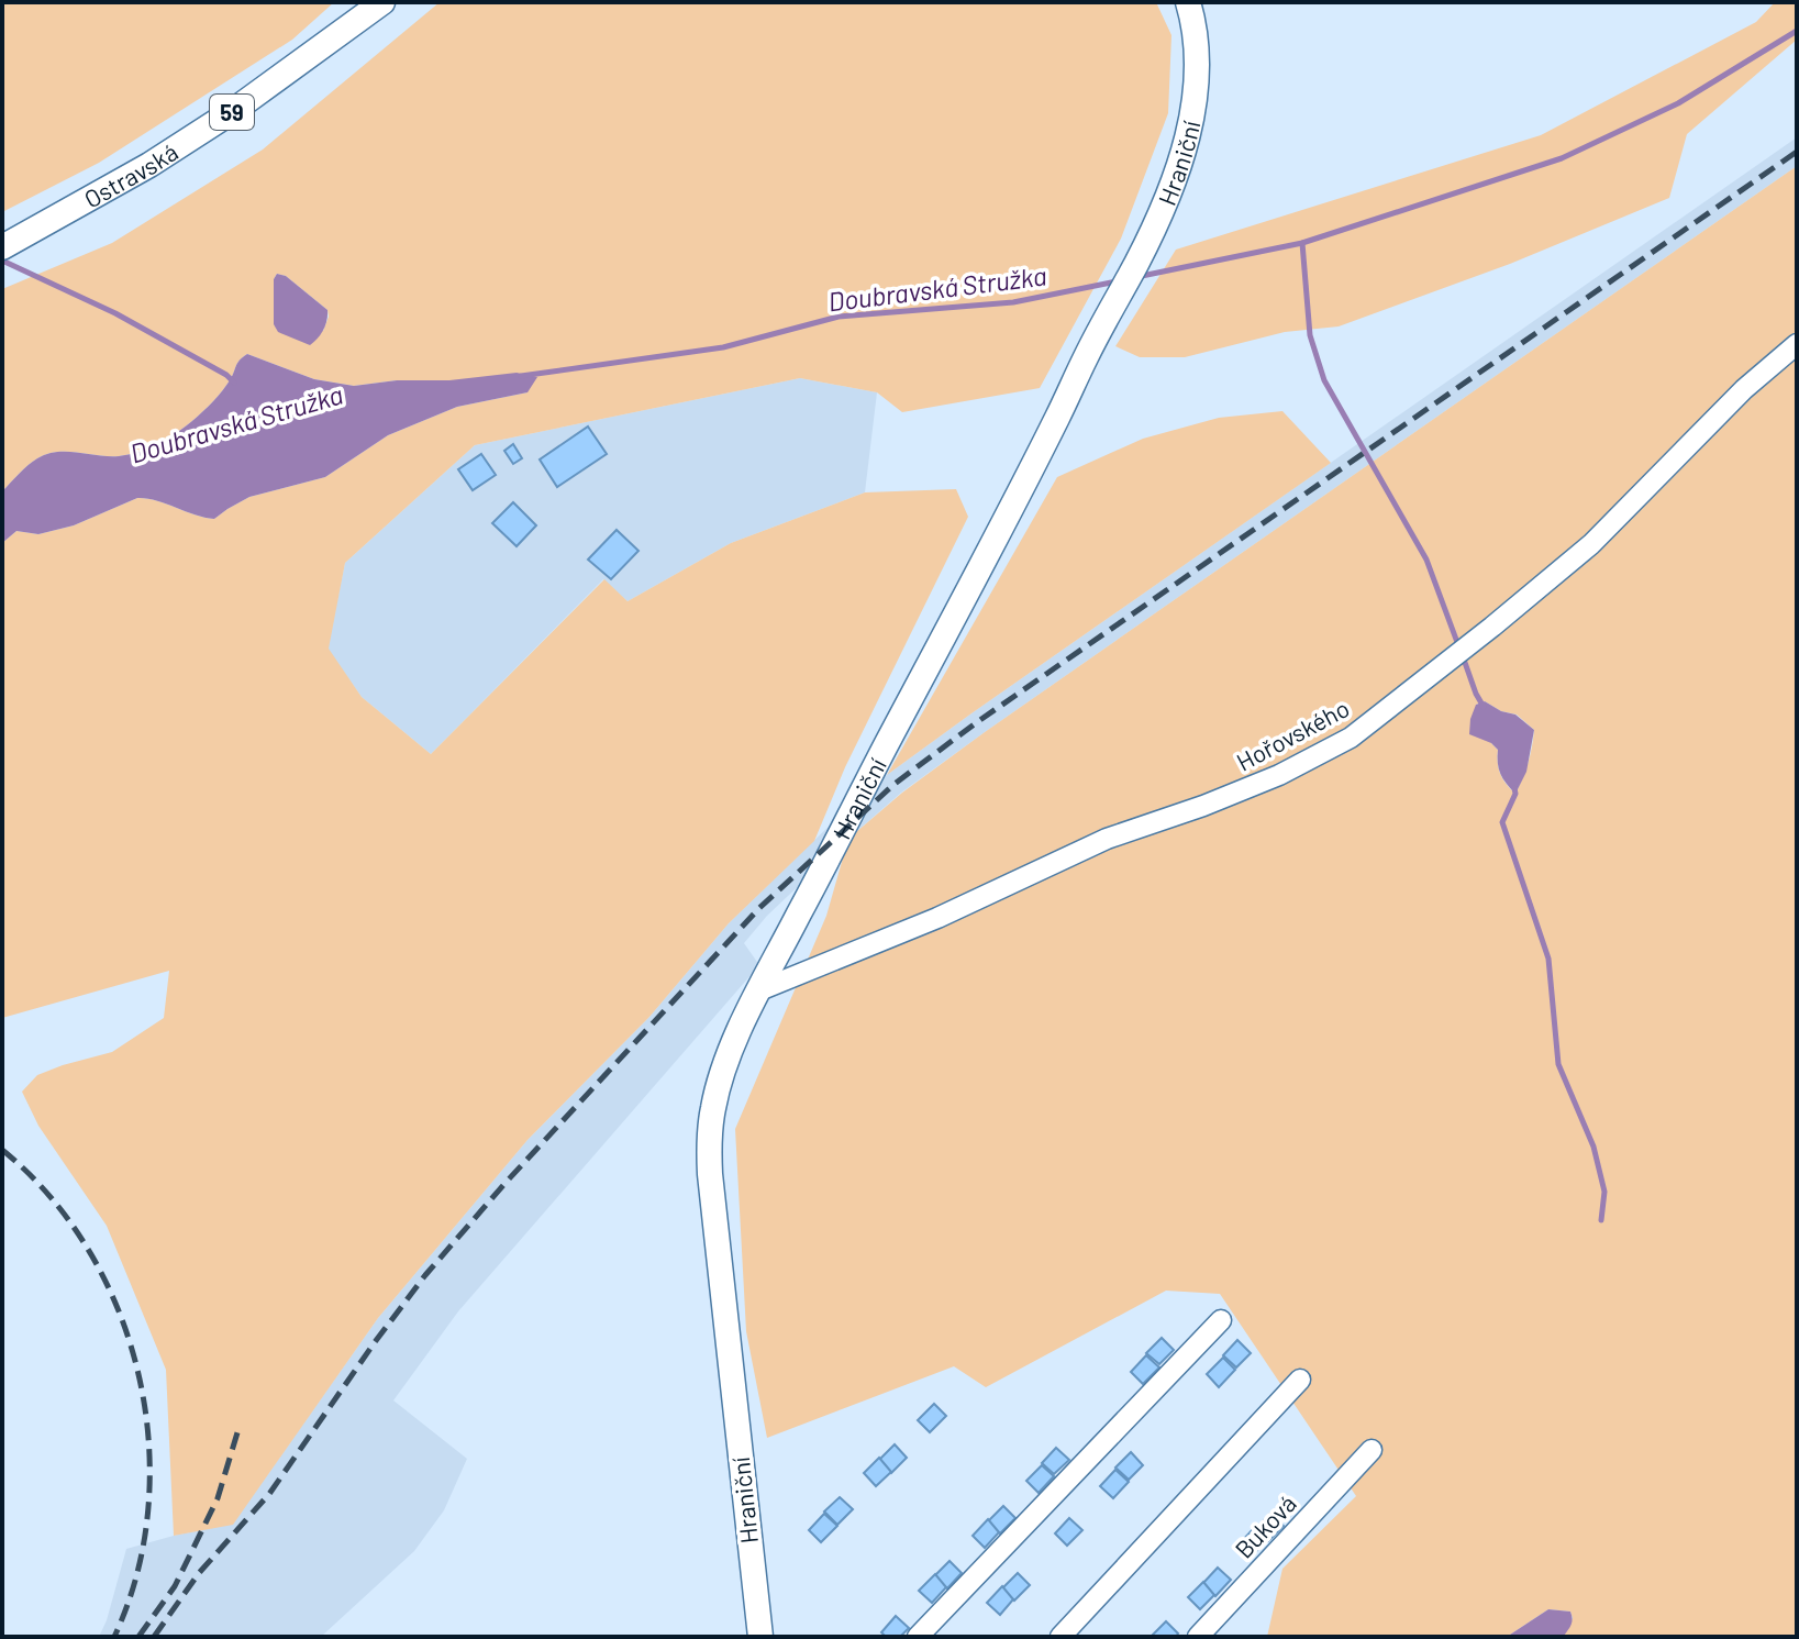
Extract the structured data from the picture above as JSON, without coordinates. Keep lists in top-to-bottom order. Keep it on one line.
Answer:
{"streets":{"main road":["59","Hraniční","Ostravská"],"street":["Hořovského","Buková"]},"crossings":[["Hraniční","Hořovského"]],"water":["Doubravská Stružka"]}
